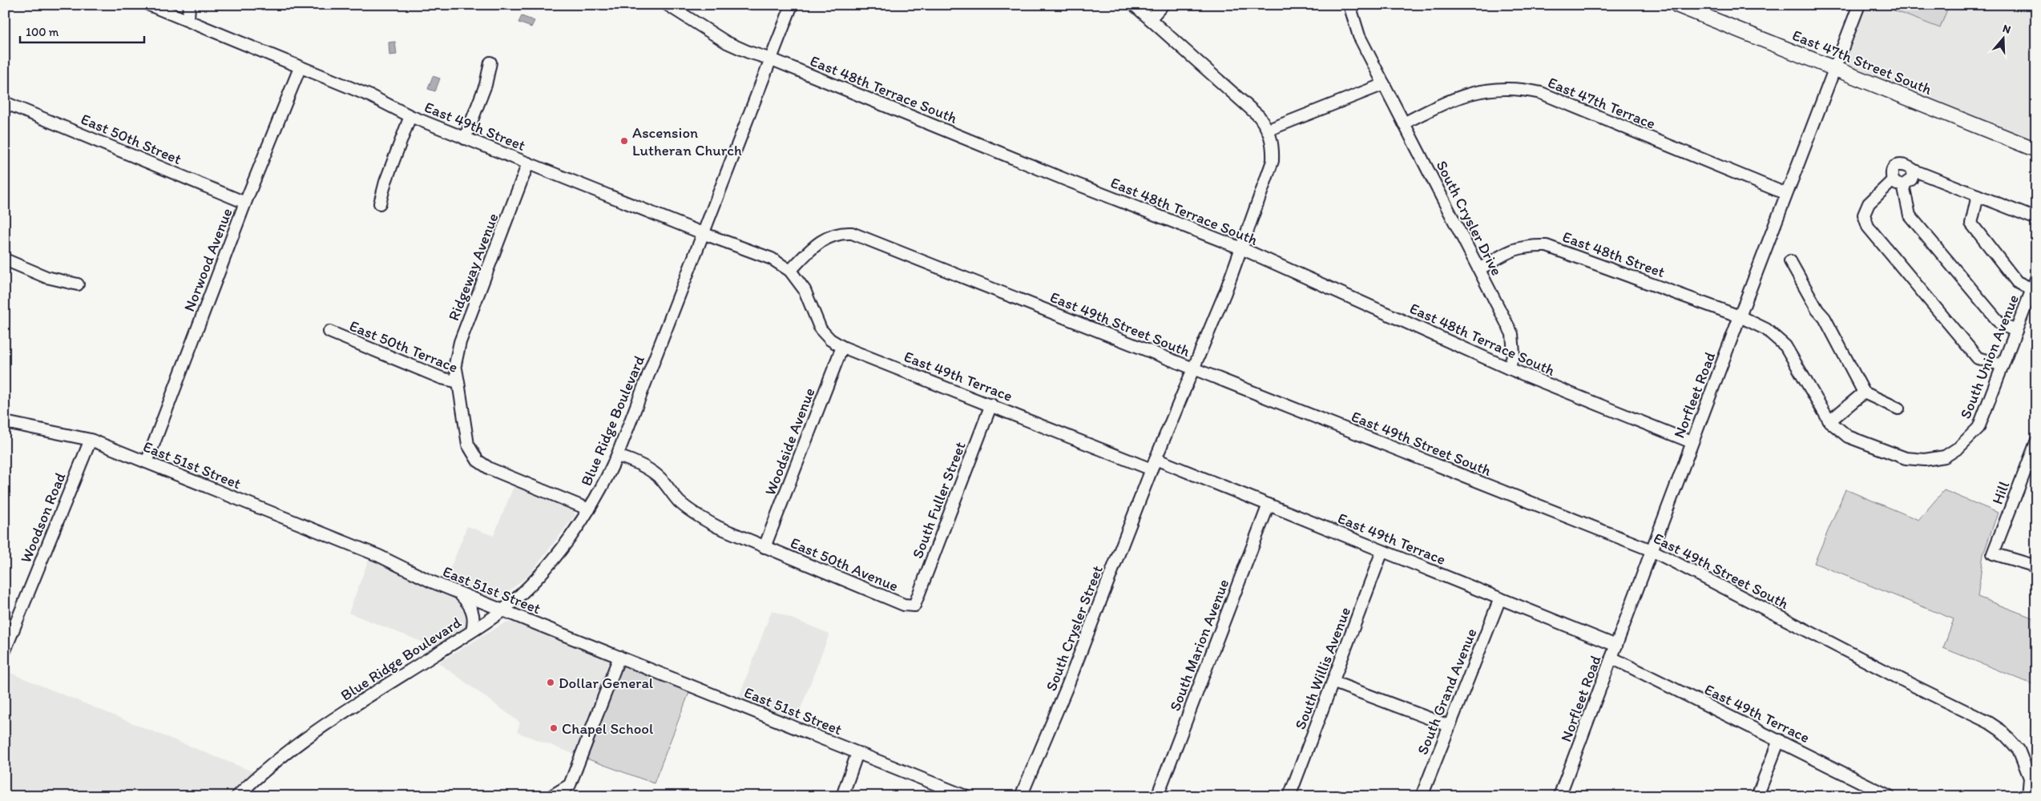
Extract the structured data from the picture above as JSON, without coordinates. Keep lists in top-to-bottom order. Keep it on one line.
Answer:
{"streets":{"main road":["East 47th Street South"],"street":["East 48th Terrace South","East 47th Terrace","East 49th Street","East 50th Street","South Crysler Drive","East 48th Street","Norwood Avenue","Ridgeway Avenue","East 49th Street South","East 50th Terrace","South Union Avenue","East 49th Terrace","Norfleet Road","Blue Ridge Boulevard","Woodside Avenue","East 51st Street","Hill","South Fuller Street","Woodson Road","East 50th Avenue","South Crysler Street","South Marion Avenue","South Willis Avenue","South Grand Avenue"]},"crossings":[["East 47th Street South","Norfleet Road"],["East 48th Terrace South","South Crysler Drive"],["East 48th Terrace South","Norfleet Road"],["East 48th Terrace South","Blue Ridge Boulevard"],["East 48th Terrace South","South Crysler Street"],["East 47th Terrace","South Crysler Drive"],["East 47th Terrace","Norfleet Road"],["East 49th Street","Norwood Avenue"],["East 49th Street","Ridgeway Avenue"],["East 49th Street","East 49th Street South"],["East 49th Street","East 49th Terrace"],["East 49th Street","Blue Ridge Boulevard"],["East 50th Street","Norwood Avenue"],["South Crysler Drive","East 48th Street"],["East 48th Street","South Union Avenue"],["East 48th Street","Norfleet Road"],["Norwood Avenue","East 51st Street"],["Ridgeway Avenue","East 50th Terrace"],["East 49th Street South","East 49th Terrace"],["East 49th Street South","Norfleet Road"],["East 49th Street South","South Crysler Street"],["East 50th Terrace","Blue Ridge Boulevard"],["East 49th Terrace","Norfleet Road"],["East 49th Terrace","Woodside Avenue"],["East 49th Terrace","South Fuller Street"],["East 49th Terrace","South Crysler Street"],["East 49th Terrace","South Marion Avenue"],["East 49th Terrace","South Willis Avenue"],["East 49th Terrace","South Grand Avenue"],["Blue Ridge Boulevard","East 51st Street"],["Woodside Avenue","East 50th Avenue"],["East 51st Street","Woodson Road"],["South Fuller Street","East 50th Avenue"]],"places":["Ascension Lutheran Church","Dollar General","Chapel School"],"scale_bar":"100 m","north":"top"}
